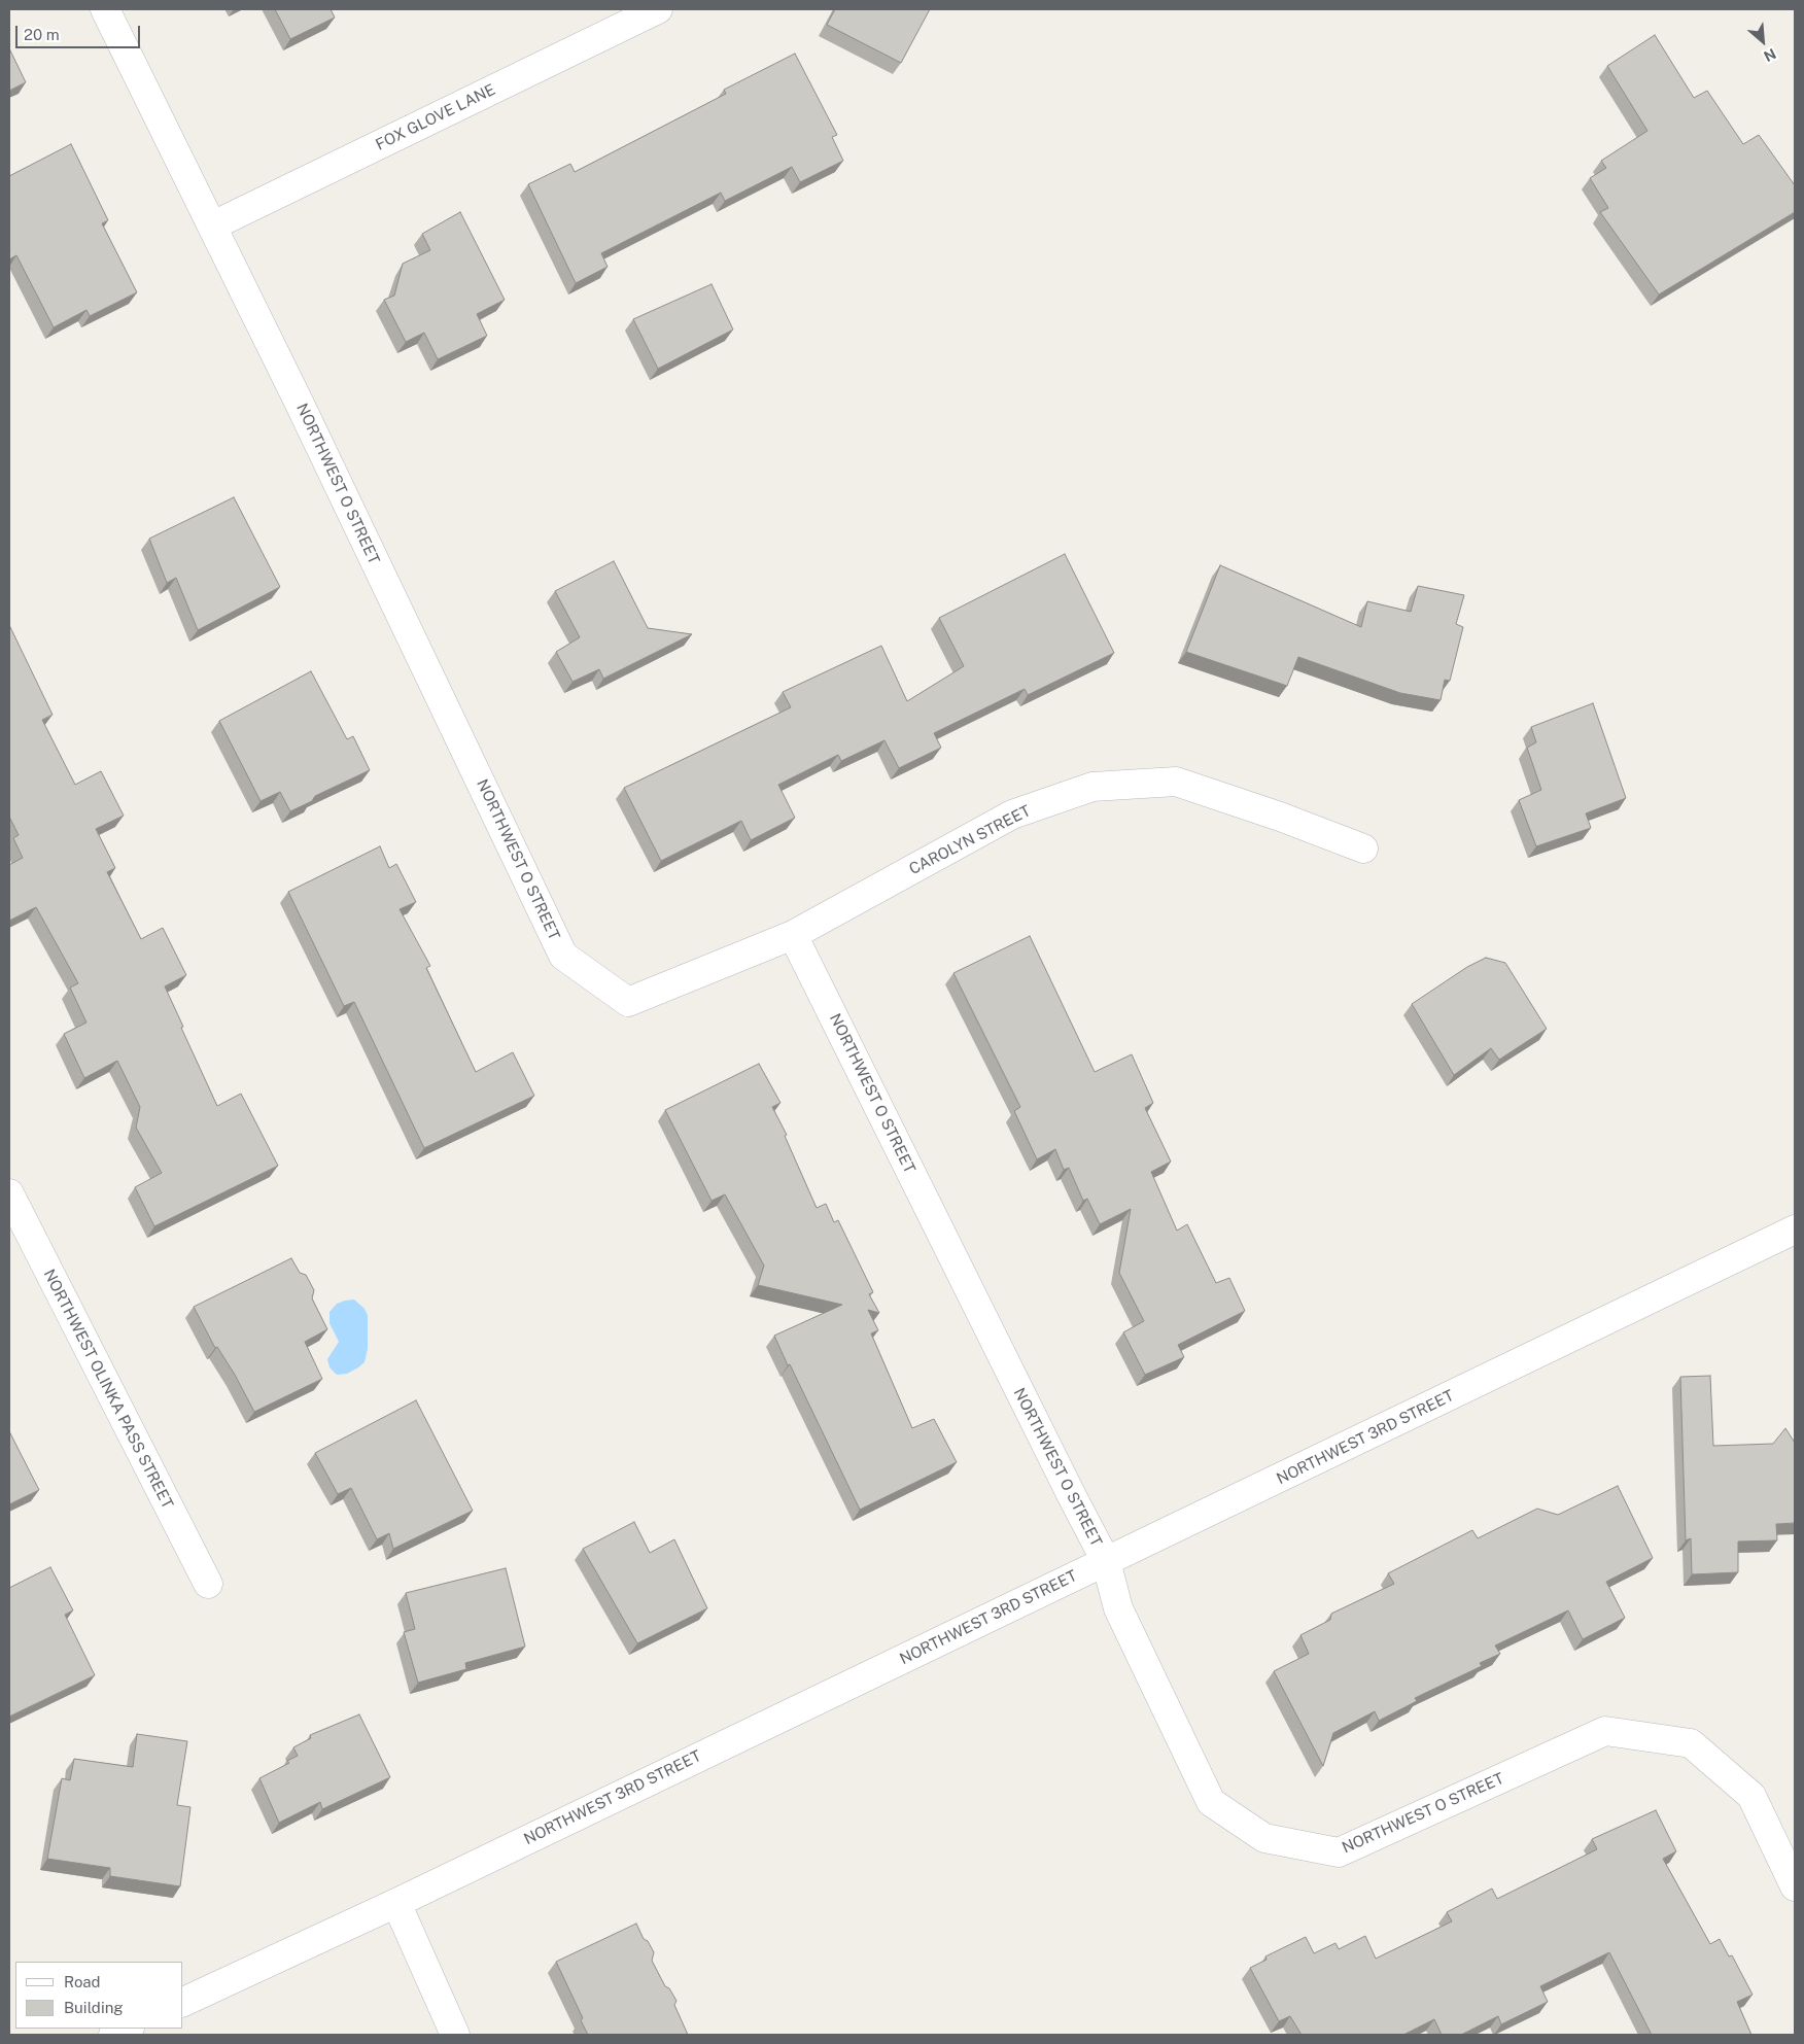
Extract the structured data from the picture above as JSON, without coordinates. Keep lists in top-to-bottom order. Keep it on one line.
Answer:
{"streets":{"street":["FOX GLOVE LANE","NORTHWEST O STREET","CAROLYN STREET","NORTHWEST OLINKA PASS STREET","NORTHWEST 3RD STREET"]},"crossings":[["FOX GLOVE LANE","NORTHWEST O STREET"],["NORTHWEST O STREET","CAROLYN STREET"],["NORTHWEST O STREET","NORTHWEST 3RD STREET"]],"legend":["Road","Building"],"scale_bar":"20 m","north":"bottom right"}
